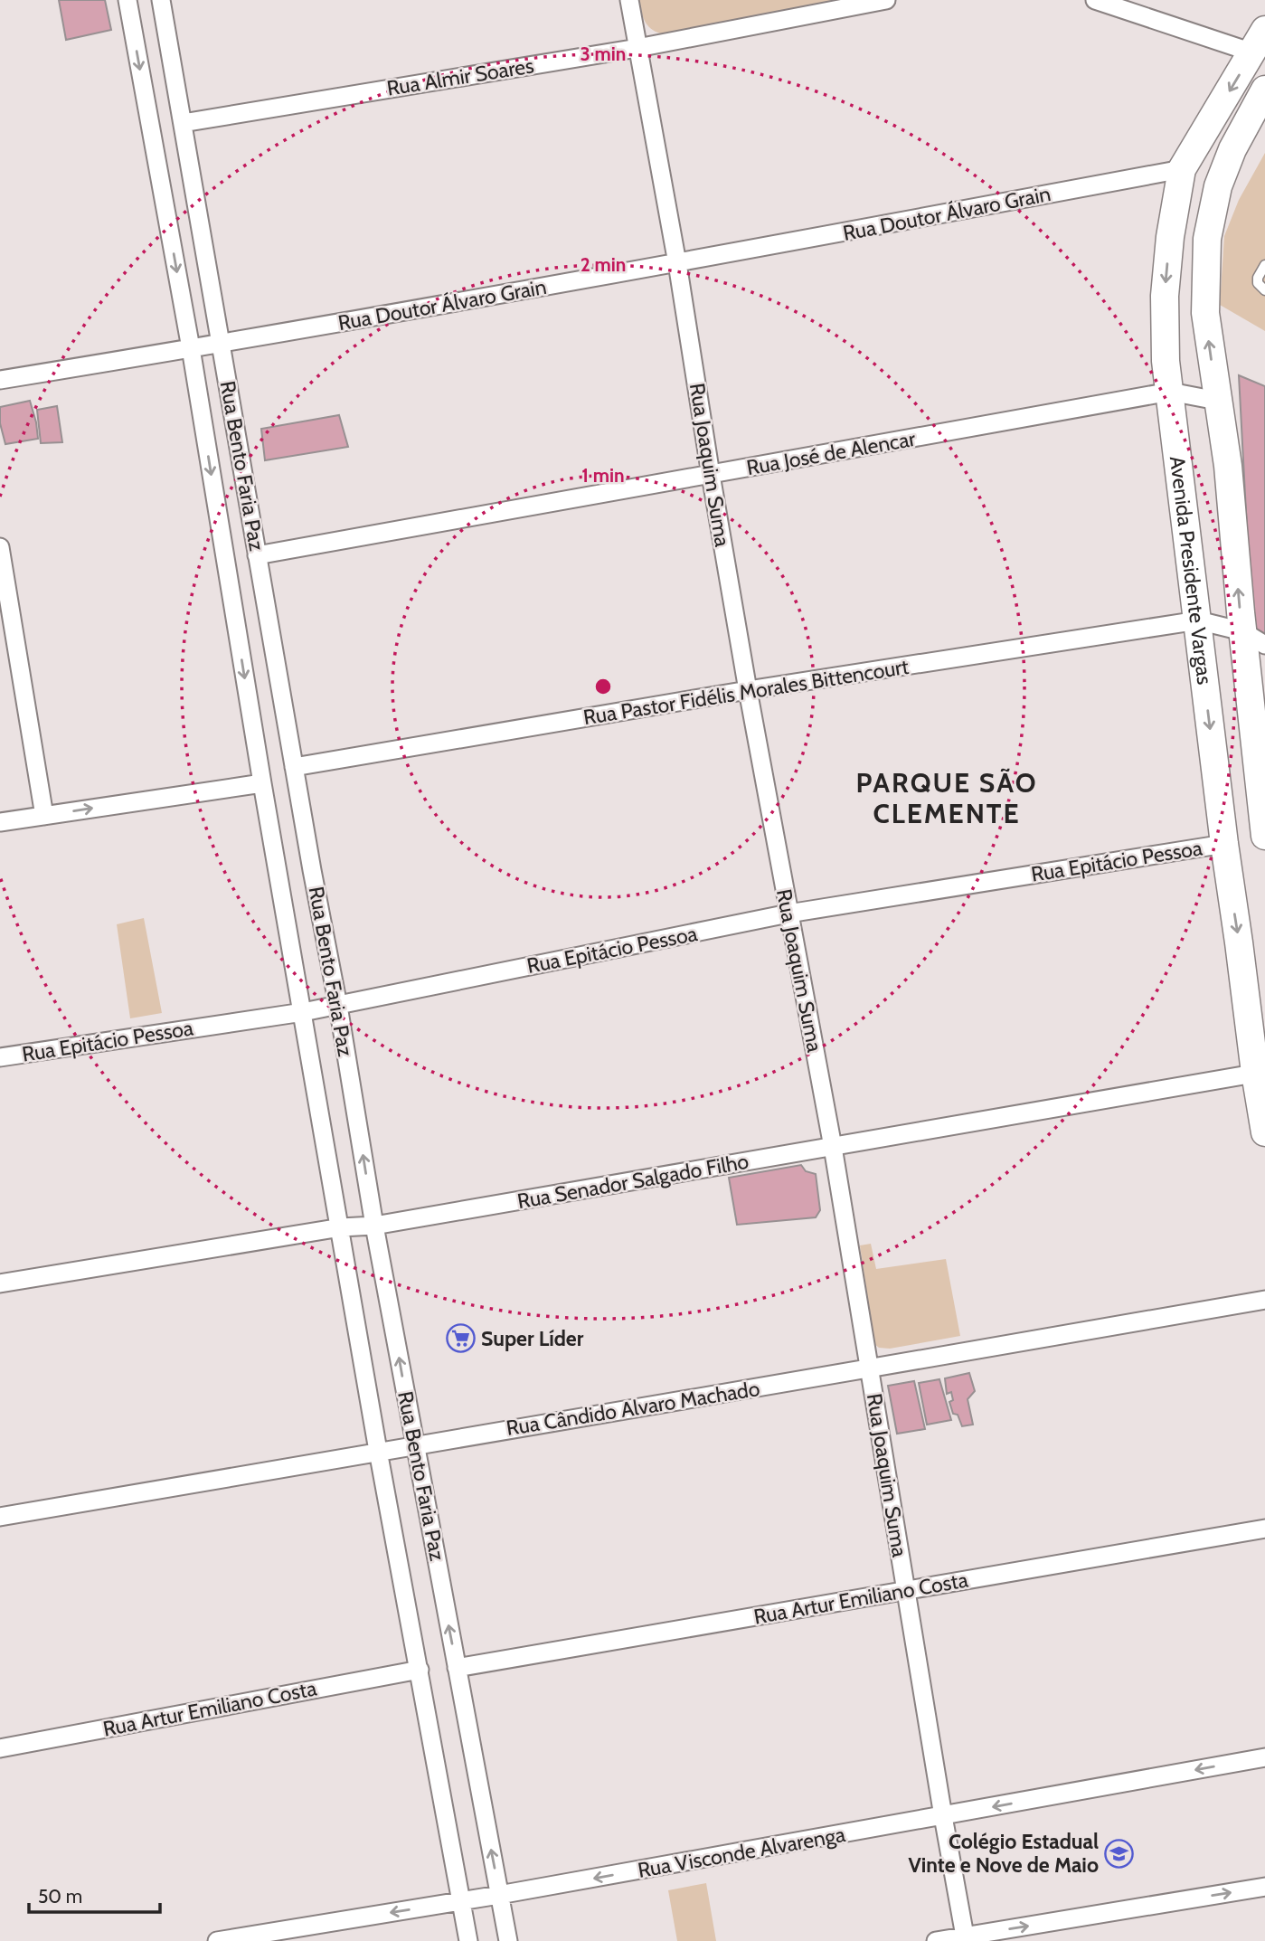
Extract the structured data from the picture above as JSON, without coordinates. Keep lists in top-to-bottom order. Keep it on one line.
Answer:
{"streets":{"main road":["Avenida Presidente Vargas"],"street":["Rua Almir Soares","Rua Doutor Álvaro Grain","Rua José de Alencar","Rua Joaquim Suma","Rua Bento Faria Paz","Rua Pastor Fidélis Morales Bittencourt","Rua Epitácio Pessoa","Rua Senador Salgado Filho","Rua Cândido Alvaro Machado","Rua Artur Emiliano Costa","Rua Visconde Alvarenga"]},"crossings":[["Rua Almir Soares","Rua Joaquim Suma"],["Rua Almir Soares","Rua Bento Faria Paz"],["Rua Doutor Álvaro Grain","Rua Joaquim Suma"],["Rua Doutor Álvaro Grain","Rua Bento Faria Paz"],["Rua Doutor Álvaro Grain","Avenida Presidente Vargas"],["Rua José de Alencar","Rua Joaquim Suma"],["Rua José de Alencar","Rua Bento Faria Paz"],["Rua José de Alencar","Avenida Presidente Vargas"],["Rua Joaquim Suma","Rua Pastor Fidélis Morales Bittencourt"],["Rua Joaquim Suma","Rua Epitácio Pessoa"],["Rua Joaquim Suma","Rua Senador Salgado Filho"],["Rua Joaquim Suma","Rua Cândido Alvaro Machado"],["Rua Joaquim Suma","Rua Artur Emiliano Costa"],["Rua Joaquim Suma","Rua Visconde Alvarenga"],["Rua Bento Faria Paz","Rua Pastor Fidélis Morales Bittencourt"],["Rua Bento Faria Paz","Rua Epitácio Pessoa"],["Rua Bento Faria Paz","Rua Senador Salgado Filho"],["Rua Bento Faria Paz","Rua Cândido Alvaro Machado"],["Rua Bento Faria Paz","Rua Artur Emiliano Costa"],["Rua Bento Faria Paz","Rua Visconde Alvarenga"],["Avenida Presidente Vargas","Rua Pastor Fidélis Morales Bittencourt"],["Avenida Presidente Vargas","Rua Epitácio Pessoa"],["Avenida Presidente Vargas","Rua Senador Salgado Filho"]],"districts":["PARQUE SÃO CLEMENTE"],"places":{"supermarket":["Super Líder"],"school or university":["Colégio Estadual Vinte e Nove de Maio"]},"scale_bar":"50 m","rings":["3 min","2 min","1 min"]}
